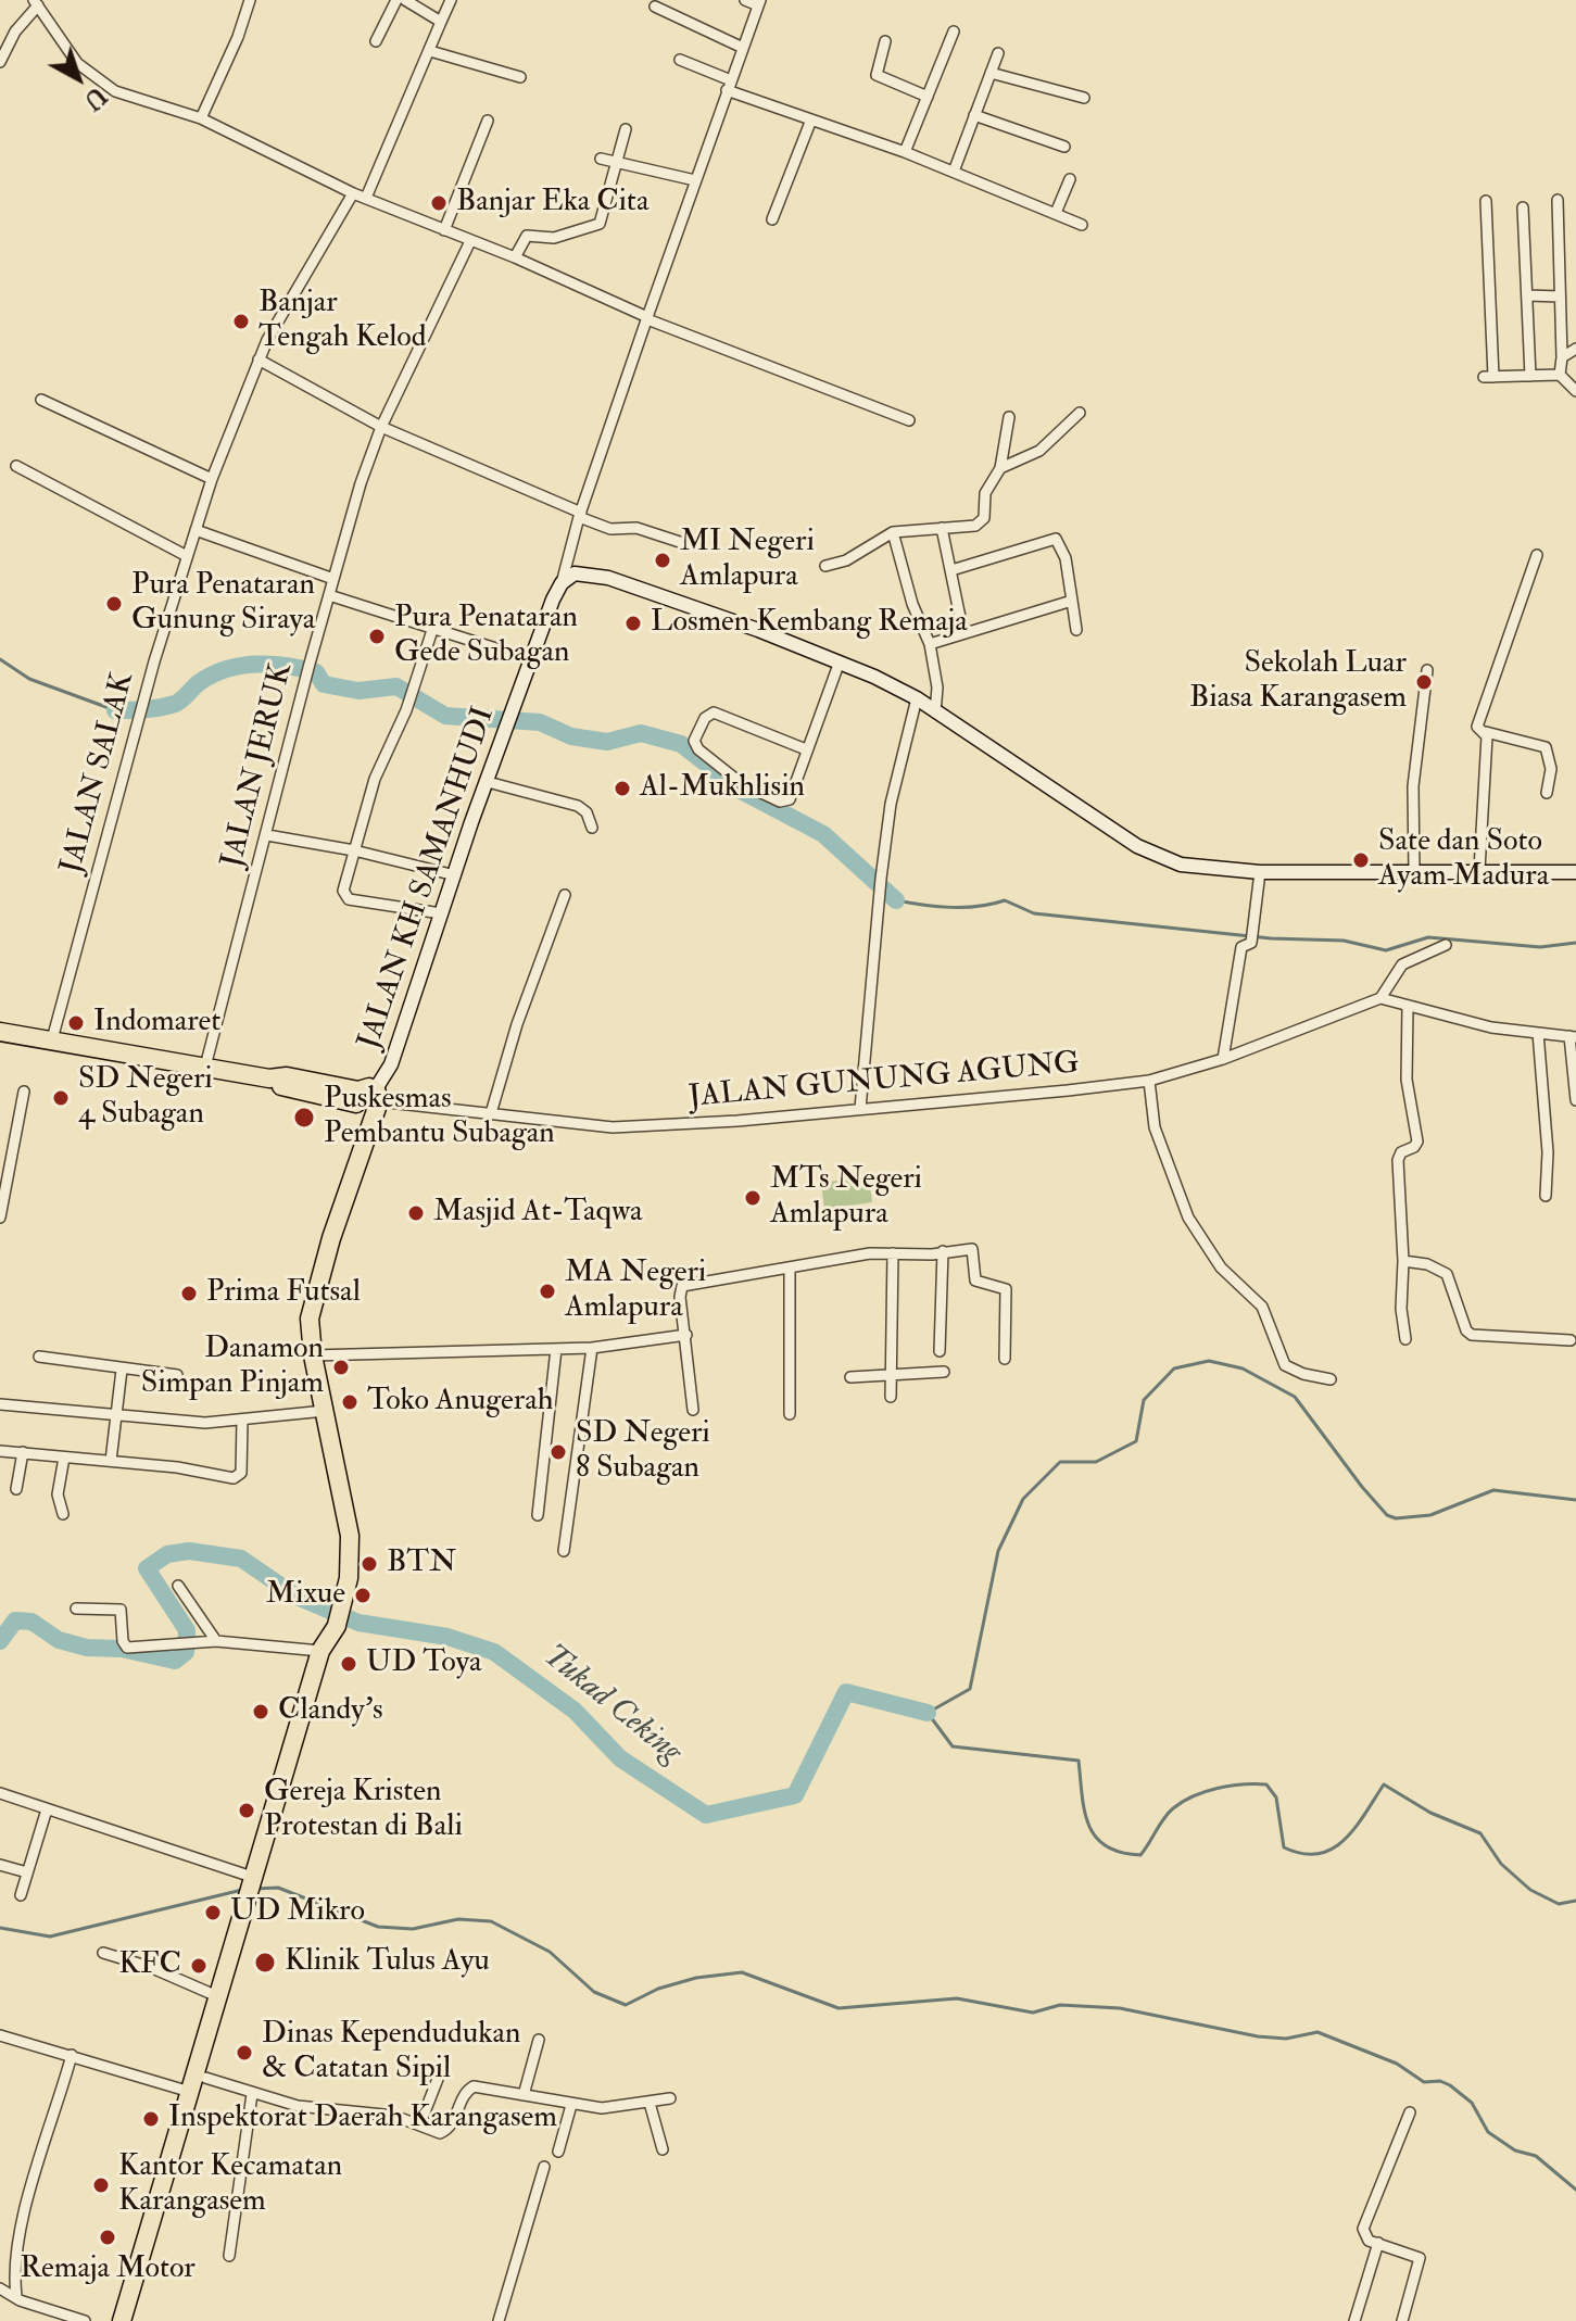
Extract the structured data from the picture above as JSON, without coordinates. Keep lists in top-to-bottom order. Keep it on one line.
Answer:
{"streets":{"main road":["JALAN KH SAMANHUDI"],"street":["JALAN JERUK","JALAN SALAK","JALAN GUNUNG AGUNG"]},"crossings":[["JALAN KH SAMANHUDI","JALAN GUNUNG AGUNG"]],"water":["Tukad Ceking"],"places":["Banjar Eka Cita","Banjar Tengah Kelod","MI Negeri Amlapura","Pura Penataran Gunung Siraya","Losmen Kembang Remaja","Pura Penataran Gede Subagan","Sekolah Luar Biasa Karangasem","Al-Mukhlisin","Sate dan Soto Ayam Madura","Indomaret","SD Negeri 4 Subagan","Puskesmas Pembantu Subagan","MTs Negeri Amlapura","Masjid At-Taqwa","MA Negeri Amlapura","Prima Futsal","Danamon Simpan Pinjam","Toko Anugerah","SD Negeri 8 Subagan","BTN","Mixue","UD Toya","Clandy's","Gereja Kristen Protestan di Bali","UD Mikro","Klinik Tulus Ayu","KFC","Dinas Kependudukan & Catatan Sipil","Inspektorat Daerah Karangasem","Kantor Kecamatan Karangasem","Remaja Motor"],"north":"bottom right"}
